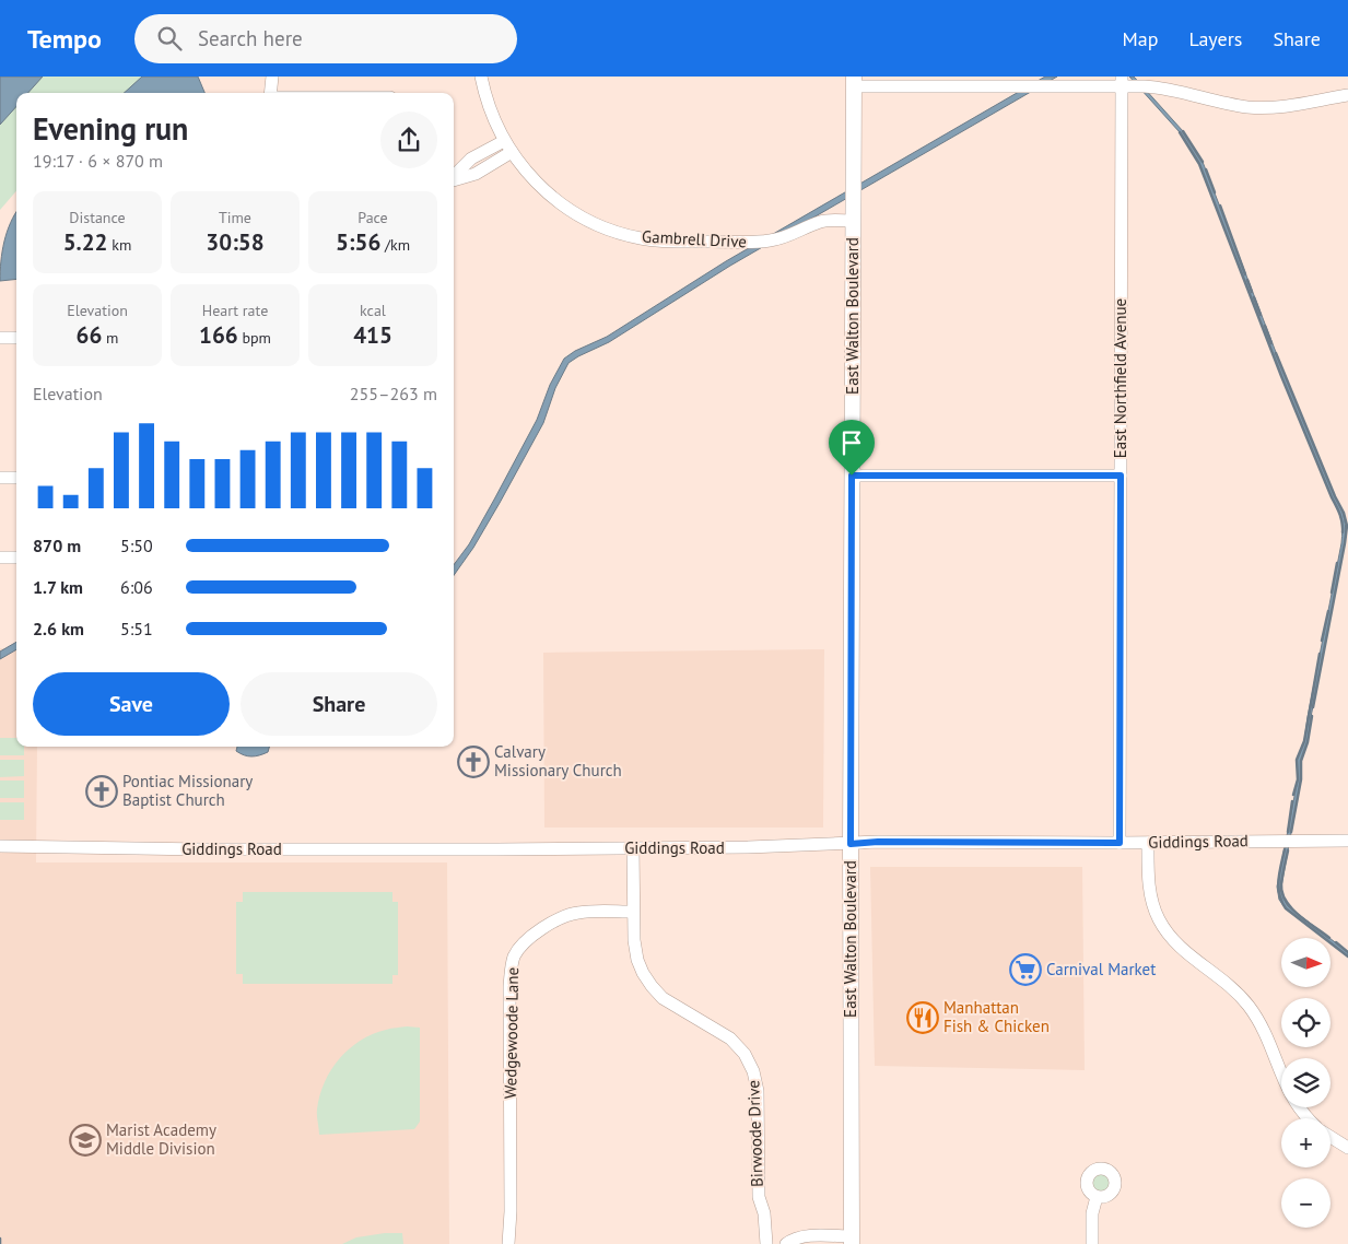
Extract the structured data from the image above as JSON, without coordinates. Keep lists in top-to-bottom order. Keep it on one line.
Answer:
{"streets":{"main road":["East Walton Boulevard"],"street":["Gambrell Drive","East Northfield Avenue","Giddings Road","Wedgewoode Lane","Birwoode Drive"]},"crossings":[["Gambrell Drive","East Walton Boulevard"],["East Walton Boulevard","Giddings Road"],["East Northfield Avenue","Giddings Road"],["Giddings Road","Birwoode Drive"],["Wedgewoode Lane","Birwoode Drive"]],"places":{"church":["Calvary Missionary Church","Pontiac Missionary Baptist Church"],"supermarket":["Carnival Market"],"restaurant":["Manhattan Fish & Chicken"],"school or university":["Marist Academy Middle Division"]},"north":"right","page":{"header":"Tempo","search":"Search here","nav":["Map","Layers","Share"],"heading":["Evening run","19:17 · 6 × 870 m"],"stats":[["Distance","5.22 km"],["Time","30:58"],["Pace","5:56 /km"],["Elevation","66 m"],["Heart rate","166 bpm"],["kcal","415"]],"chart":["Elevation","255–263 m"],"list":[{"name":"870 m","note":"5:50"},{"name":"1.7 km","note":"6:06"},{"name":"2.6 km","note":"5:51"}],"buttons":["Save","Share"],"map_buttons":["+","−"]}}
